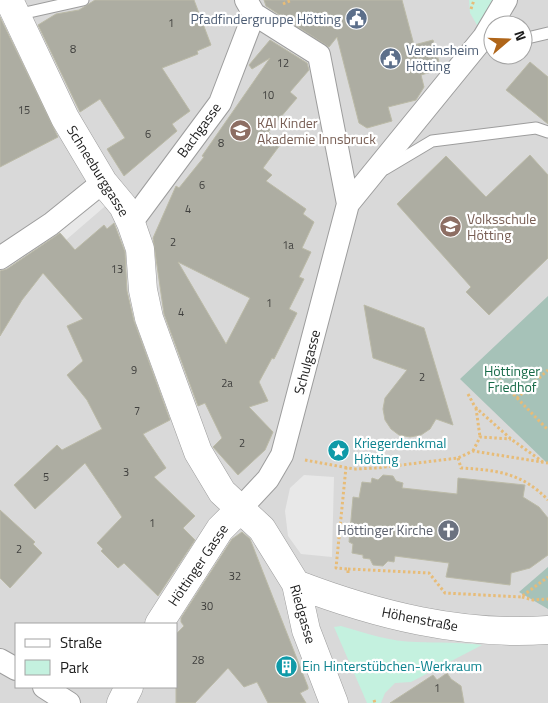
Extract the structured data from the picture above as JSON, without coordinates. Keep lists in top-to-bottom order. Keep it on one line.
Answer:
{"streets":{"street":["Bachgasse","Schneeburggasse","Schulgasse","Höttinger Gasse","Riedgasse","Höhenstraße"]},"crossings":[["Bachgasse","Schneeburggasse"],["Bachgasse","Schulgasse"],["Schneeburggasse","Schulgasse"],["Schneeburggasse","Höttinger Gasse"],["Schneeburggasse","Riedgasse"],["Schulgasse","Höttinger Gasse"],["Schulgasse","Riedgasse"],["Höttinger Gasse","Riedgasse"],["Riedgasse","Höhenstraße"]],"parks":["Höttinger Friedhof"],"places":{"public building":["Pfadfindergruppe Hötting","Vereinsheim Hötting"],"school or university":["KAI Kinder Akademie Innsbruck","Volksschule Hötting"],"place":["Kriegerdenkmal Hötting"],"church":["Höttinger Kirche"],"building":["Ein Hinterstübchen-Werkraum"]},"house_numbers":["1","8","12","10","15","6","8","6","4","2","1a","13","1","4","9","2","2a","7","2","3","5","1","2","32","30","28","1"],"legend":["Straße","Park"],"north":"right"}
